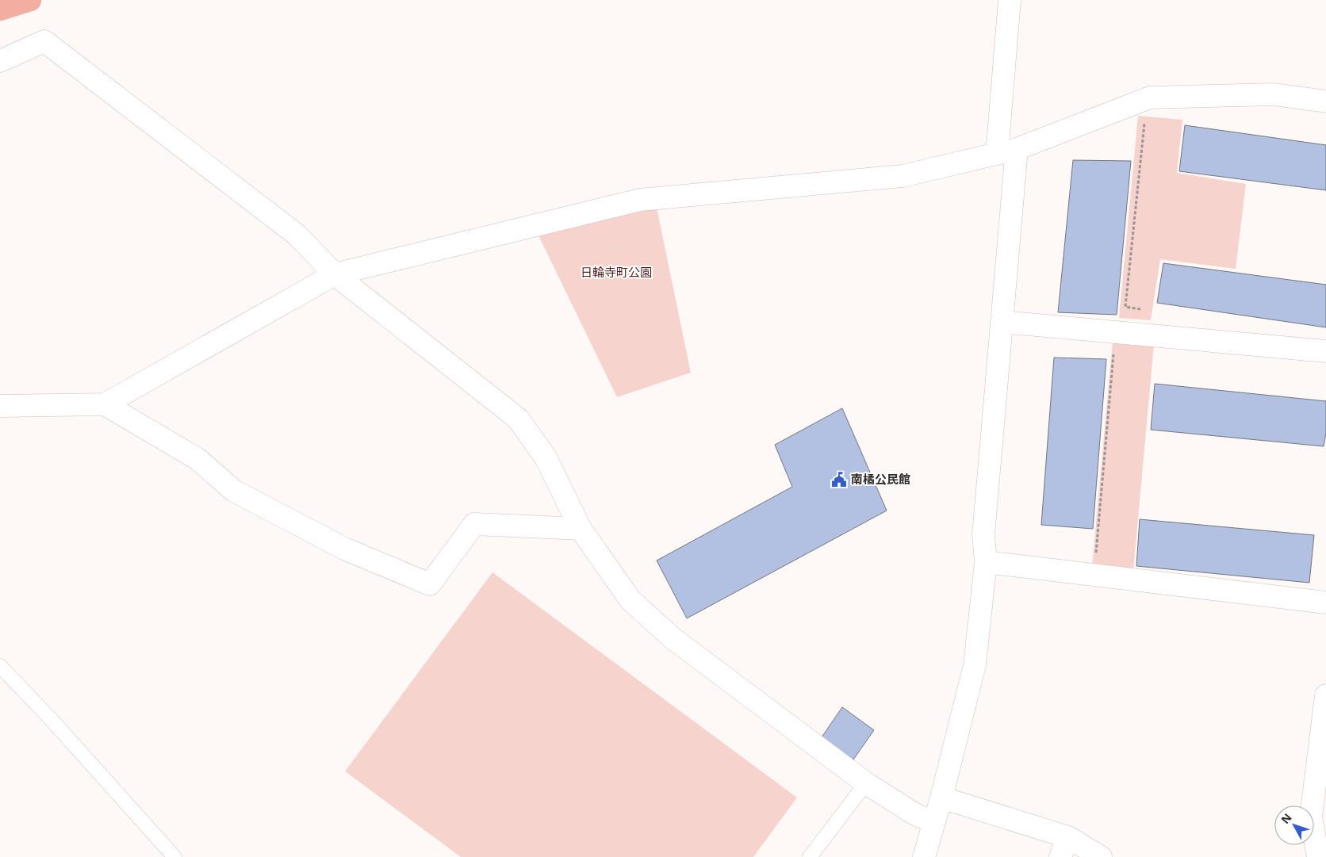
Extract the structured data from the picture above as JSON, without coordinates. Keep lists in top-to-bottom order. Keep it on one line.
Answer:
{"parks":["日輪寺町公園"],"places":{"public building":["南橘公民館"]},"north":"top left"}
